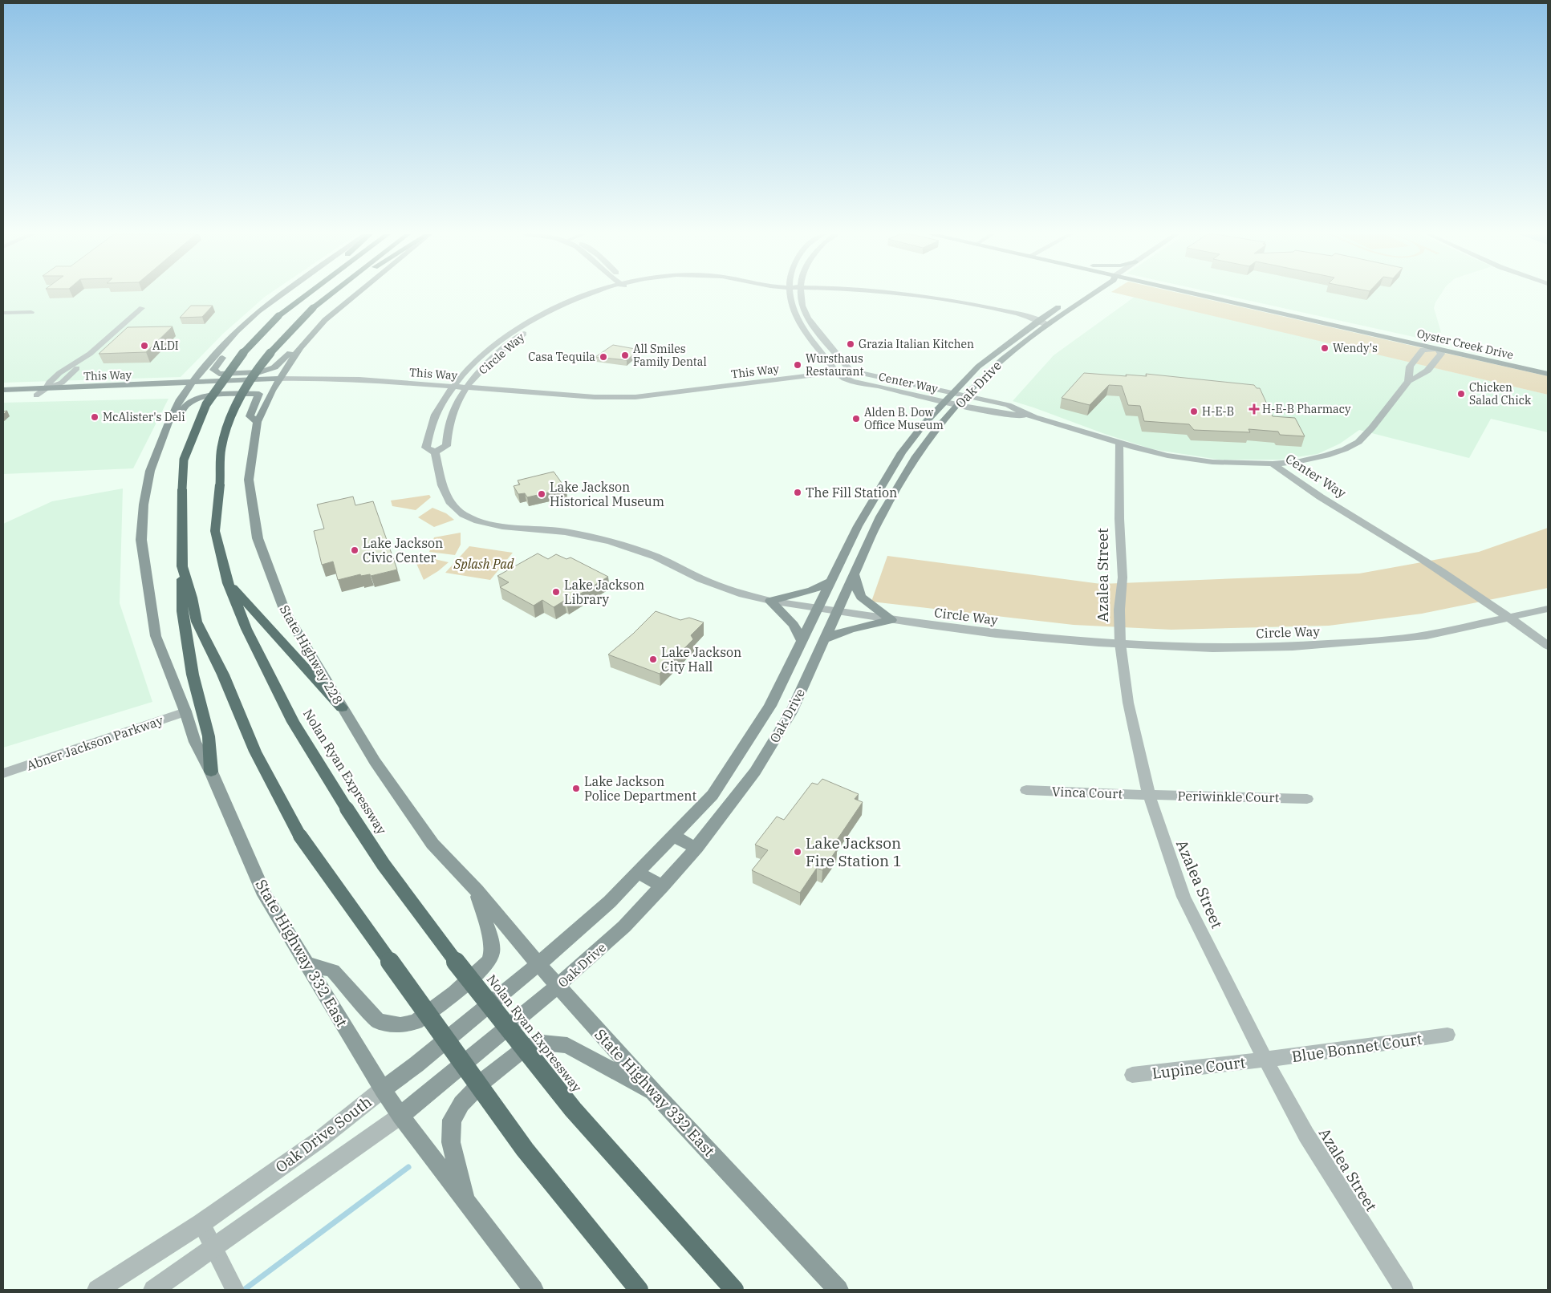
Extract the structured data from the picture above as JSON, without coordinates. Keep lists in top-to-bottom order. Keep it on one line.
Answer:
{"streets":{"highway":["Nolan Ryan Expressway"],"main road":["Oyster Creek Drive","This Way","Oak Drive","State Highway 228","State Highway 332 East","Oak Drive South"],"street":["Circle Way","Center Way","Azalea Street","Abner Jackson Parkway","Vinca Court","Periwinkle Court","Blue Bonnet Court","Lupine Court"]},"crossings":[["Circle Way","This Way"],["Circle Way","Center Way"],["Circle Way","Oak Drive"],["Circle Way","Azalea Street"],["This Way","Center Way"],["This Way","State Highway 228"],["Center Way","Oak Drive"],["Center Way","Azalea Street"],["Oak Drive","State Highway 332 East"],["Oak Drive","Oak Drive South"],["Azalea Street","Vinca Court"],["Azalea Street","Periwinkle Court"],["Azalea Street","Blue Bonnet Court"],["Azalea Street","Lupine Court"],["State Highway 228","State Highway 332 East"],["Abner Jackson Parkway","State Highway 332 East"],["Vinca Court","Periwinkle Court"],["State Highway 332 East","Oak Drive South"],["Blue Bonnet Court","Lupine Court"]],"parks":["Splash Pad"],"places":{"other":["Grazia Italian Kitchen","ALDI","Wendy's","All Smiles Family Dental","Casa Tequila","Wursthaus Restaurant","Chicken Salad Chick","H-E-B","McAlister's Deli","Alden B. Dow Office Museum","The Fill Station","Lake Jackson Historical Museum","Lake Jackson Civic Center","Lake Jackson Library","Lake Jackson City Hall","Lake Jackson Police Department","Lake Jackson Fire Station 1"],"health":["H-E-B Pharmacy"]}}
